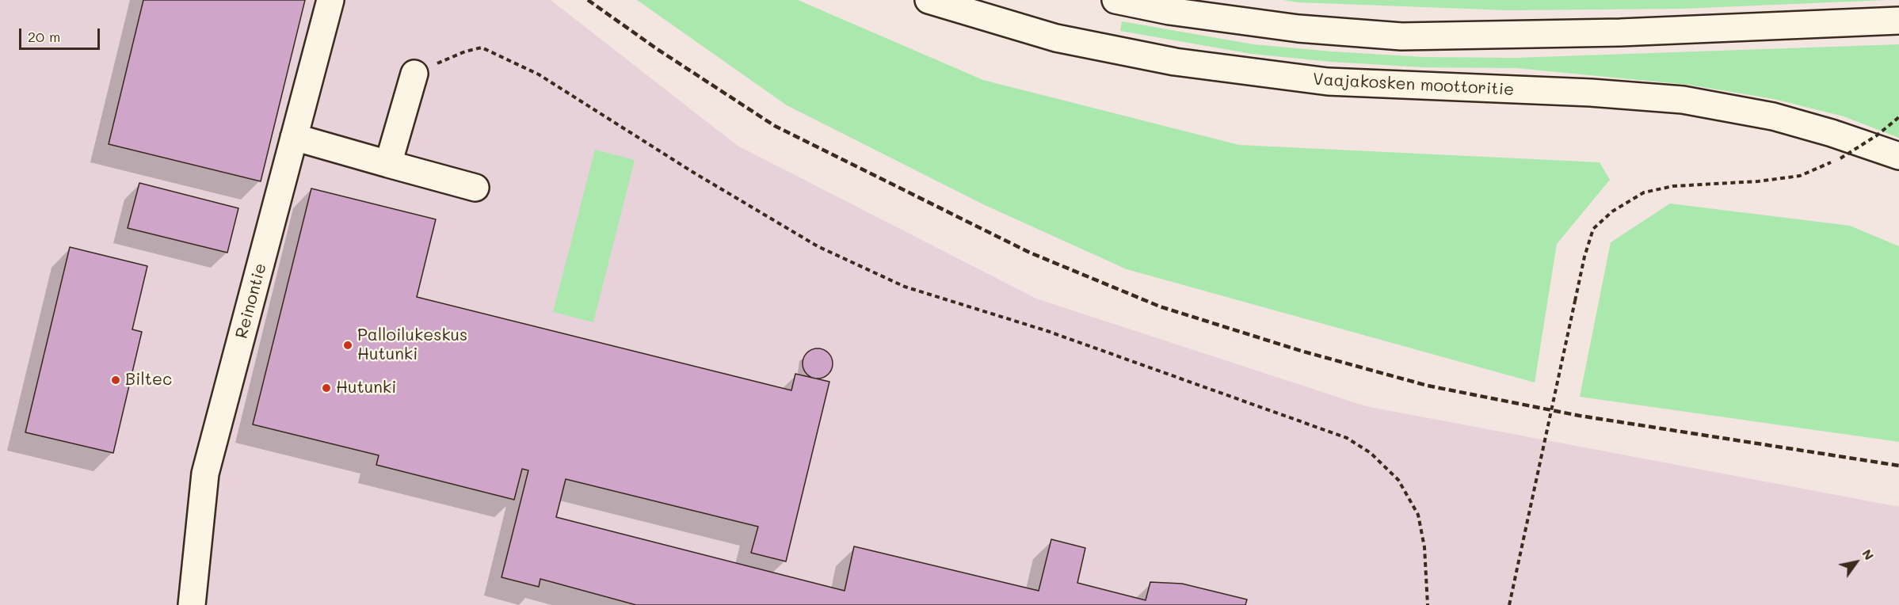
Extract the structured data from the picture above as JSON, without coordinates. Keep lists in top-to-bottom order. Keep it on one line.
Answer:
{"streets":{"main road":["Vaajakosken moottoritie","Reinontie"]},"places":["Palloilukeskus Hutunki","Biltec","Hutunki"],"scale_bar":"20 m","north":"top right"}
